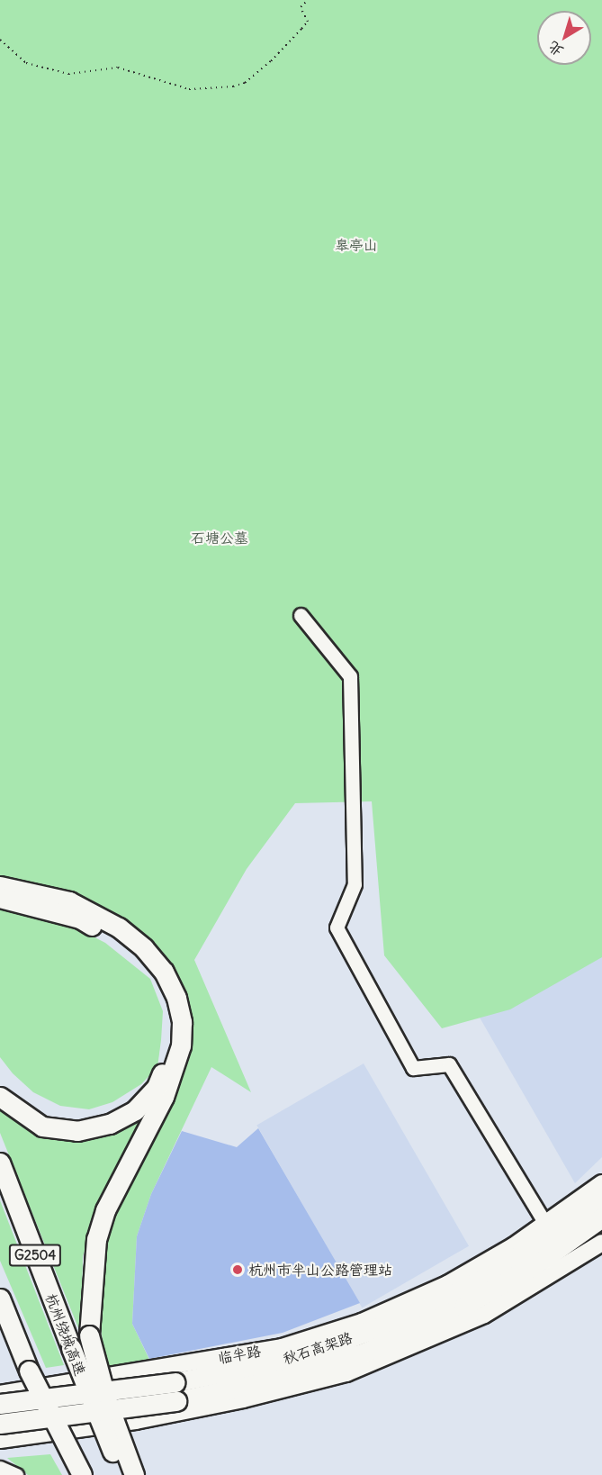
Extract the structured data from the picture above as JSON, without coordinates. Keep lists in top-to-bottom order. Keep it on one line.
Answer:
{"streets":{"highway":["G2504","杭州绕城高速","秋石高架路"],"main road":["临半路"]},"crossings":[["秋石高架路","临半路"]],"parks":["皋亭山","石塘公墓"],"places":["杭州市半山公路管理站"],"north":"bottom left"}
